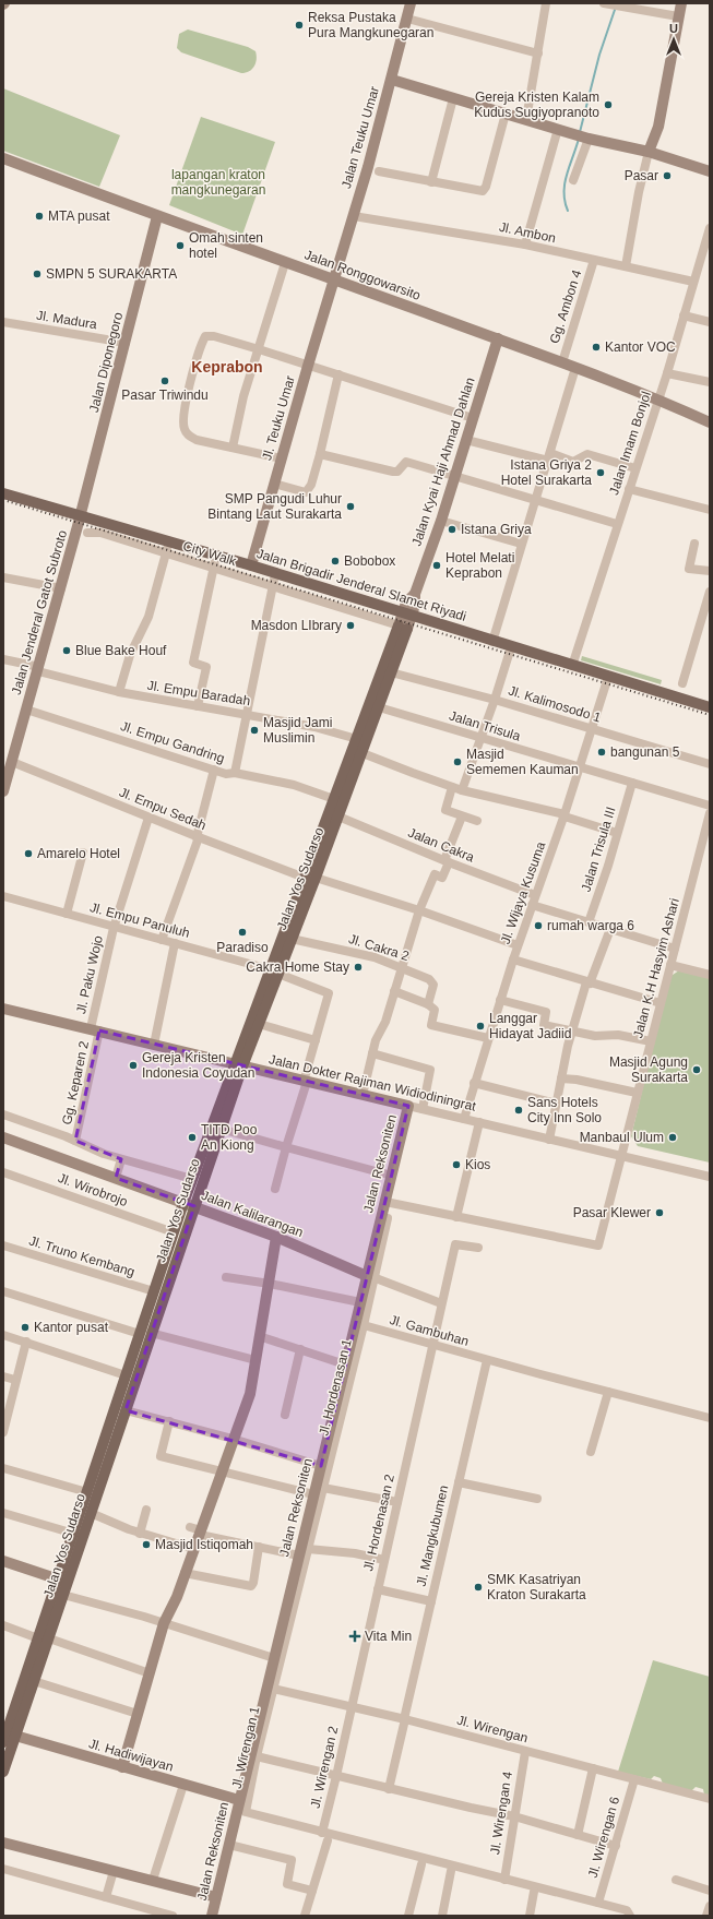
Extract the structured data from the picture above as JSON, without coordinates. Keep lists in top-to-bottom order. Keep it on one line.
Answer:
{"streets":{"main road":["Jalan Brigadir Jenderal Slamet Riyadi","Jalan Yos Sudarso"],"street":["Jalan Teuku Umar","Jl. Ambon","Jalan Ronggowarsito","Gg. Ambon 4","Jl. Madura","Jalan Diponegoro","Jl. Teuku Umar","Jalan Imam Bonjol","Jalan Kyai Haji Ahmad Dahlan","City Walk","Jalan Jenderal Gatot Subroto","Jl. Empu Baradah","Jl. Kalimosodo 1","Jalan Trisula","Jl. Empu Gandring","Jl. Empu Sedah","Jalan Cakra","Jalan Trisula III","Jl. Wijaya Kusuma","Jl. Empu Panuluh","Jl. Cakra 2","Jalan K.H Hasyim Ashari","Jl. Paku Wojo","Gg. Keparen 2","Jalan Dokter Rajiman Widiodiningrat","Jalan Reksoniten","Jl. Wirobrojo","Jalan Kalilarangan","Jl. Truno Kembang","Jl. Gambuhan","Jl. Hordenasan 1","Jl. Hordenasan 2","Jl. Mangkubumen","Jl. Wirengan","Jl. Wirengan 1","Jl. Hadiwijayan","Jl. Wirengan 2","Jl. Wirengan 4","Jl. Wirengan 6"]},"crossings":[["Jalan Teuku Umar","Jl. Ambon"],["Jalan Teuku Umar","Jalan Ronggowarsito"],["Jalan Teuku Umar","Jl. Teuku Umar"],["Jl. Ambon","Gg. Ambon 4"],["Jl. Ambon","Jalan Imam Bonjol"],["Jalan Ronggowarsito","Gg. Ambon 4"],["Jalan Ronggowarsito","Jalan Diponegoro"],["Jalan Ronggowarsito","Jl. Teuku Umar"],["Jalan Ronggowarsito","Jalan Imam Bonjol"],["Jalan Ronggowarsito","Jalan Kyai Haji Ahmad Dahlan"],["Jl. Madura","Jalan Diponegoro"],["Jalan Diponegoro","Jalan Brigadir Jenderal Slamet Riyadi"],["Jalan Diponegoro","Jalan Jenderal Gatot Subroto"],["Jl. Teuku Umar","Jalan Brigadir Jenderal Slamet Riyadi"],["Jalan Imam Bonjol","Jalan Brigadir Jenderal Slamet Riyadi"],["Jalan Kyai Haji Ahmad Dahlan","Jalan Brigadir Jenderal Slamet Riyadi"],["Jalan Kyai Haji Ahmad Dahlan","Jalan Yos Sudarso"],["City Walk","Jalan Yos Sudarso"],["Jalan Brigadir Jenderal Slamet Riyadi","Jalan Jenderal Gatot Subroto"],["Jalan Brigadir Jenderal Slamet Riyadi","Jalan Yos Sudarso"],["Jalan Brigadir Jenderal Slamet Riyadi","Jl. Wijaya Kusuma"],["Jalan Jenderal Gatot Subroto","Jl. Empu Baradah"],["Jalan Jenderal Gatot Subroto","Jl. Empu Gandring"],["Jalan Jenderal Gatot Subroto","Jl. Empu Sedah"],["Jl. Empu Baradah","Jalan Yos Sudarso"],["Jl. Kalimosodo 1","Jalan Yos Sudarso"],["Jl. Kalimosodo 1","Jl. Wijaya Kusuma"],["Jalan Trisula","Jalan Trisula III"],["Jalan Trisula","Jalan Yos Sudarso"],["Jalan Trisula","Jl. Wijaya Kusuma"],["Jl. Empu Gandring","Jalan Yos Sudarso"],["Jl. Empu Sedah","Jalan Yos Sudarso"],["Jl. Empu Sedah","Jl. Wijaya Kusuma"],["Jl. Empu Sedah","Jl. Paku Wojo"],["Jalan Cakra","Jalan Yos Sudarso"],["Jalan Cakra","Jl. Wijaya Kusuma"],["Jalan Yos Sudarso","Jl. Empu Panuluh"],["Jalan Yos Sudarso","Jl. Cakra 2"],["Jalan Yos Sudarso","Jalan Dokter Rajiman Widiodiningrat"],["Jalan Yos Sudarso","Jl. Wirobrojo"],["Jalan Yos Sudarso","Jalan Kalilarangan"],["Jalan Yos Sudarso","Jl. Truno Kembang"],["Jalan Yos Sudarso","Jl. Hadiwijayan"],["Jl. Wijaya Kusuma","Jalan Dokter Rajiman Widiodiningrat"],["Jl. Empu Panuluh","Jl. Paku Wojo"],["Jalan K.H Hasyim Ashari","Jalan Dokter Rajiman Widiodiningrat"],["Jl. Paku Wojo","Gg. Keparen 2"],["Jl. Paku Wojo","Jalan Dokter Rajiman Widiodiningrat"],["Gg. Keparen 2","Jalan Dokter Rajiman Widiodiningrat"],["Jalan Dokter Rajiman Widiodiningrat","Jalan Reksoniten"],["Jalan Reksoniten","Jalan Kalilarangan"],["Jalan Reksoniten","Jl. Hordenasan 1"],["Jalan Reksoniten","Jl. Wirengan"],["Jalan Reksoniten","Jl. Wirengan 1"],["Jalan Reksoniten","Jl. Hadiwijayan"],["Jalan Kalilarangan","Jl. Hordenasan 1"],["Jl. Gambuhan","Jl. Hordenasan 1"],["Jl. Gambuhan","Jl. Hordenasan 2"],["Jl. Gambuhan","Jl. Mangkubumen"],["Jl. Hordenasan 1","Jl. Wirengan"],["Jl. Hordenasan 1","Jl. Wirengan 1"],["Jl. Hordenasan 2","Jl. Wirengan"],["Jl. Hordenasan 2","Jl. Wirengan 2"],["Jl. Mangkubumen","Jl. Wirengan"],["Jl. Wirengan","Jl. Wirengan 1"],["Jl. Wirengan","Jl. Wirengan 2"],["Jl. Wirengan","Jl. Wirengan 4"],["Jl. Wirengan","Jl. Wirengan 6"]],"districts":["Keprabon"],"parks":["lapangan kraton mangkunegaran"],"places":{"other":["Reksa Pustaka Pura Mangkunegaran","Gereja Kristen Kalam Kudus Sugiyopranoto","Pasar","MTA pusat","Omah sinten hotel","SMPN 5 SURAKARTA","Kantor VOC","Pasar Triwindu","Istana Griya 2 Hotel Surakarta","SMP Pangudi Luhur Bintang Laut Surakarta","Istana Griya","Bobobox","Hotel Melati Keprabon","Masdon LIbrary","Blue Bake Houf","Masjid Jami Muslimin","bangunan 5","Masjid Sememen Kauman","Amarelo Hotel","rumah warga 6","Paradiso","Cakra Home Stay","Langgar Hidayat Jadiid","Gereja Kristen Indonesia Coyudan","Masjid Agung Surakarta","Sans Hotels City Inn Solo","TITD Poo An Kiong","Manbaul Ulum","Kios","Pasar Klewer","Kantor pusat","Masjid Istiqomah","SMK Kasatriyan Kraton Surakarta"],"health":["Vita Min"]},"north":"top"}
